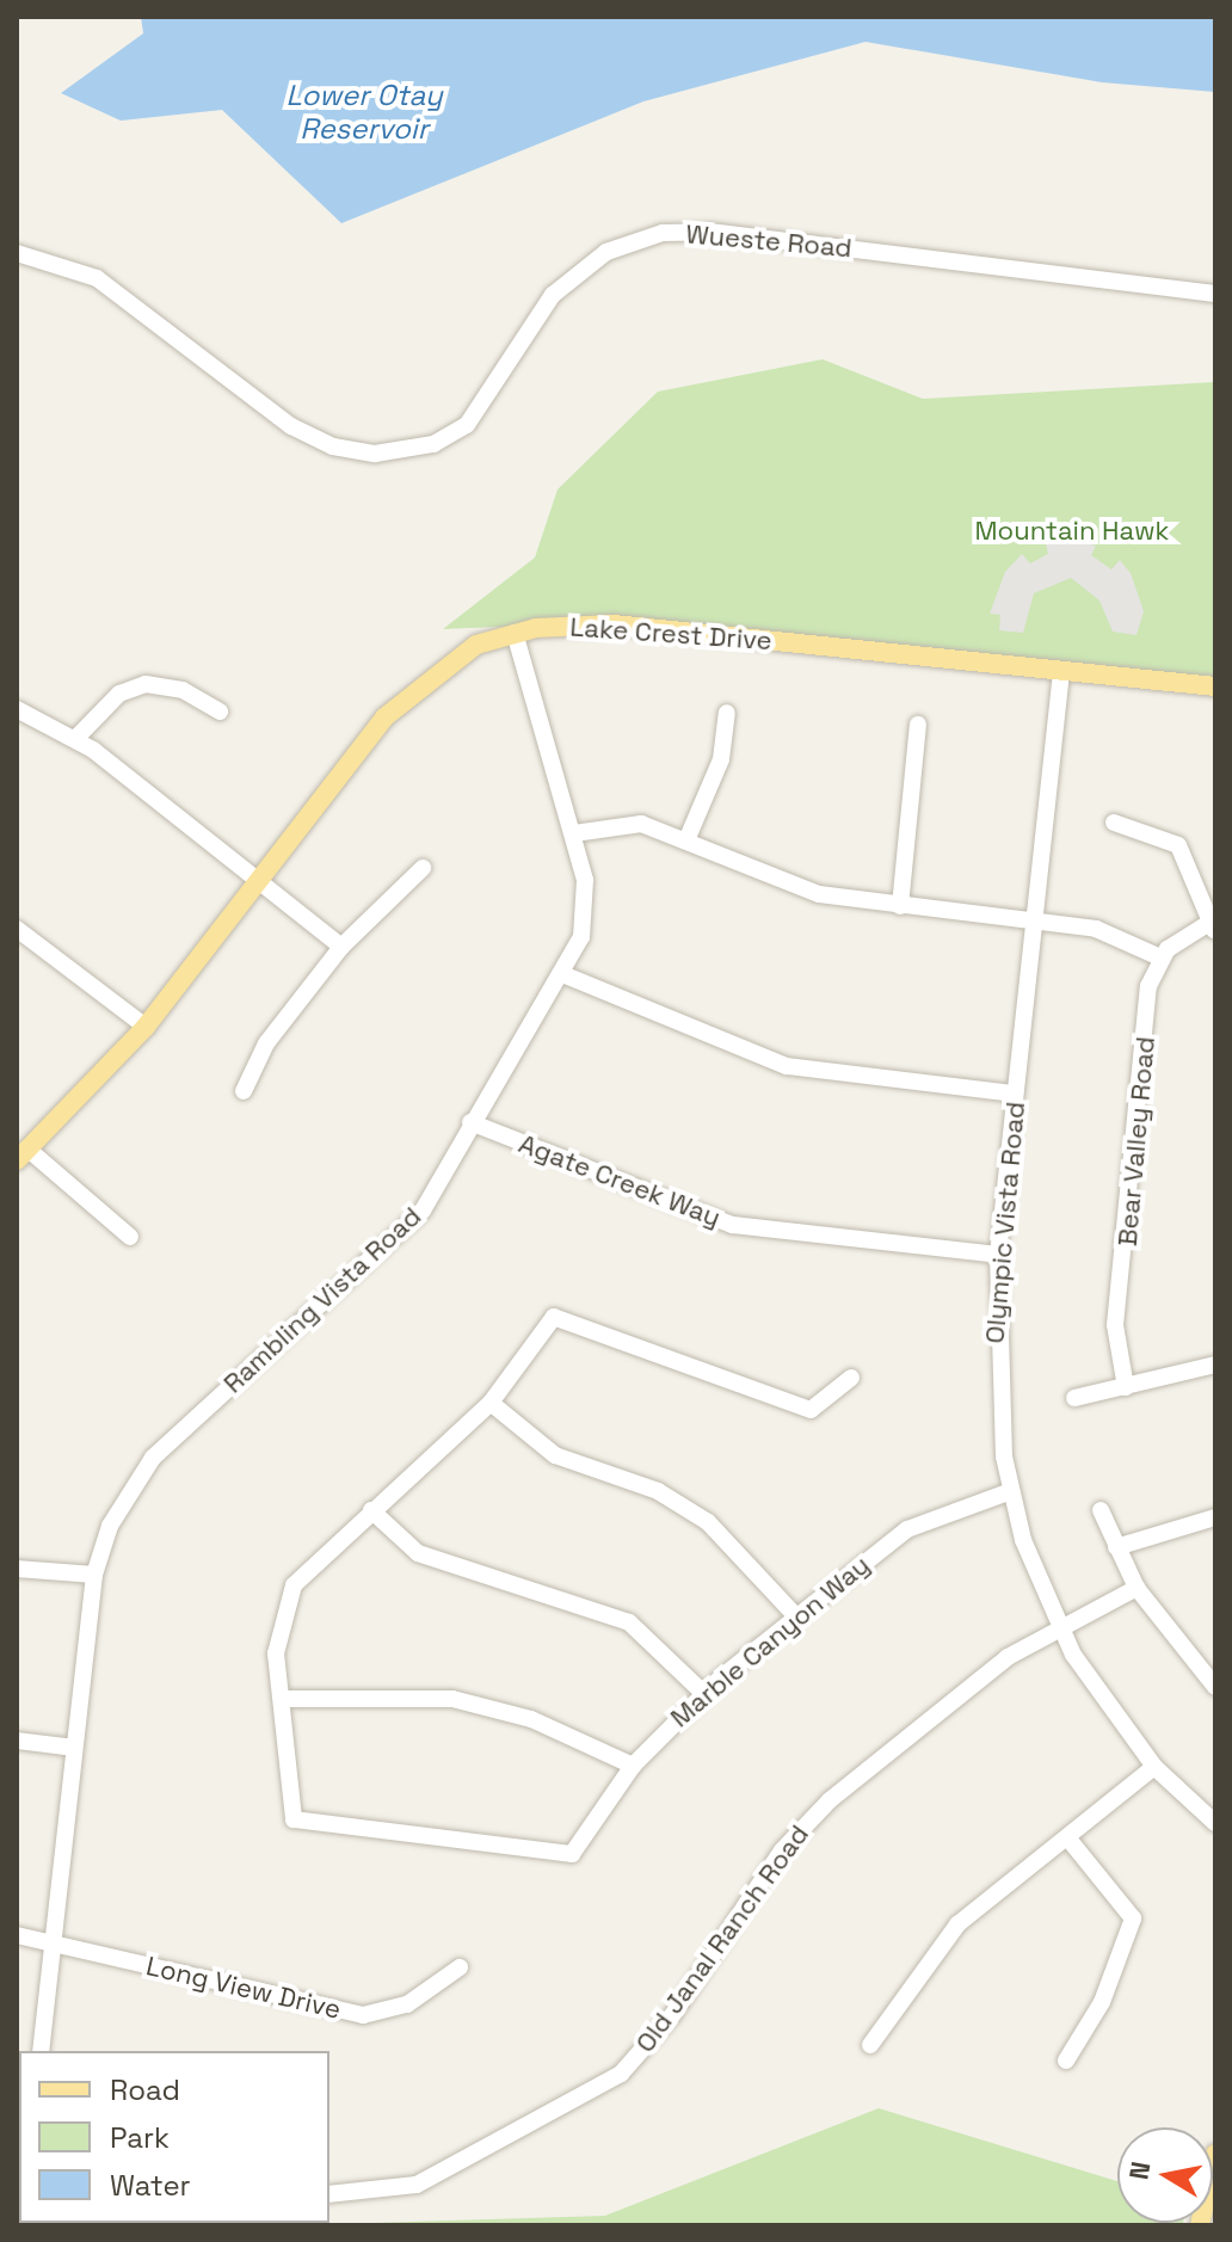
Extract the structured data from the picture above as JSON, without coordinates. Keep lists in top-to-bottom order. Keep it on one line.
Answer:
{"streets":{"main road":["Lake Crest Drive"],"street":["Wueste Road","Bear Valley Road","Agate Creek Way","Olympic Vista Road","Rambling Vista Road","Marble Canyon Way","Old Janal Ranch Road","Long View Drive"]},"crossings":[["Lake Crest Drive","Olympic Vista Road"],["Lake Crest Drive","Rambling Vista Road"],["Agate Creek Way","Olympic Vista Road"],["Agate Creek Way","Rambling Vista Road"],["Olympic Vista Road","Marble Canyon Way"],["Olympic Vista Road","Old Janal Ranch Road"],["Rambling Vista Road","Long View Drive"]],"water":["Lower Otay Reservoir"],"parks":["Mountain Hawk"],"legend":["Road","Park","Water"],"north":"left"}
